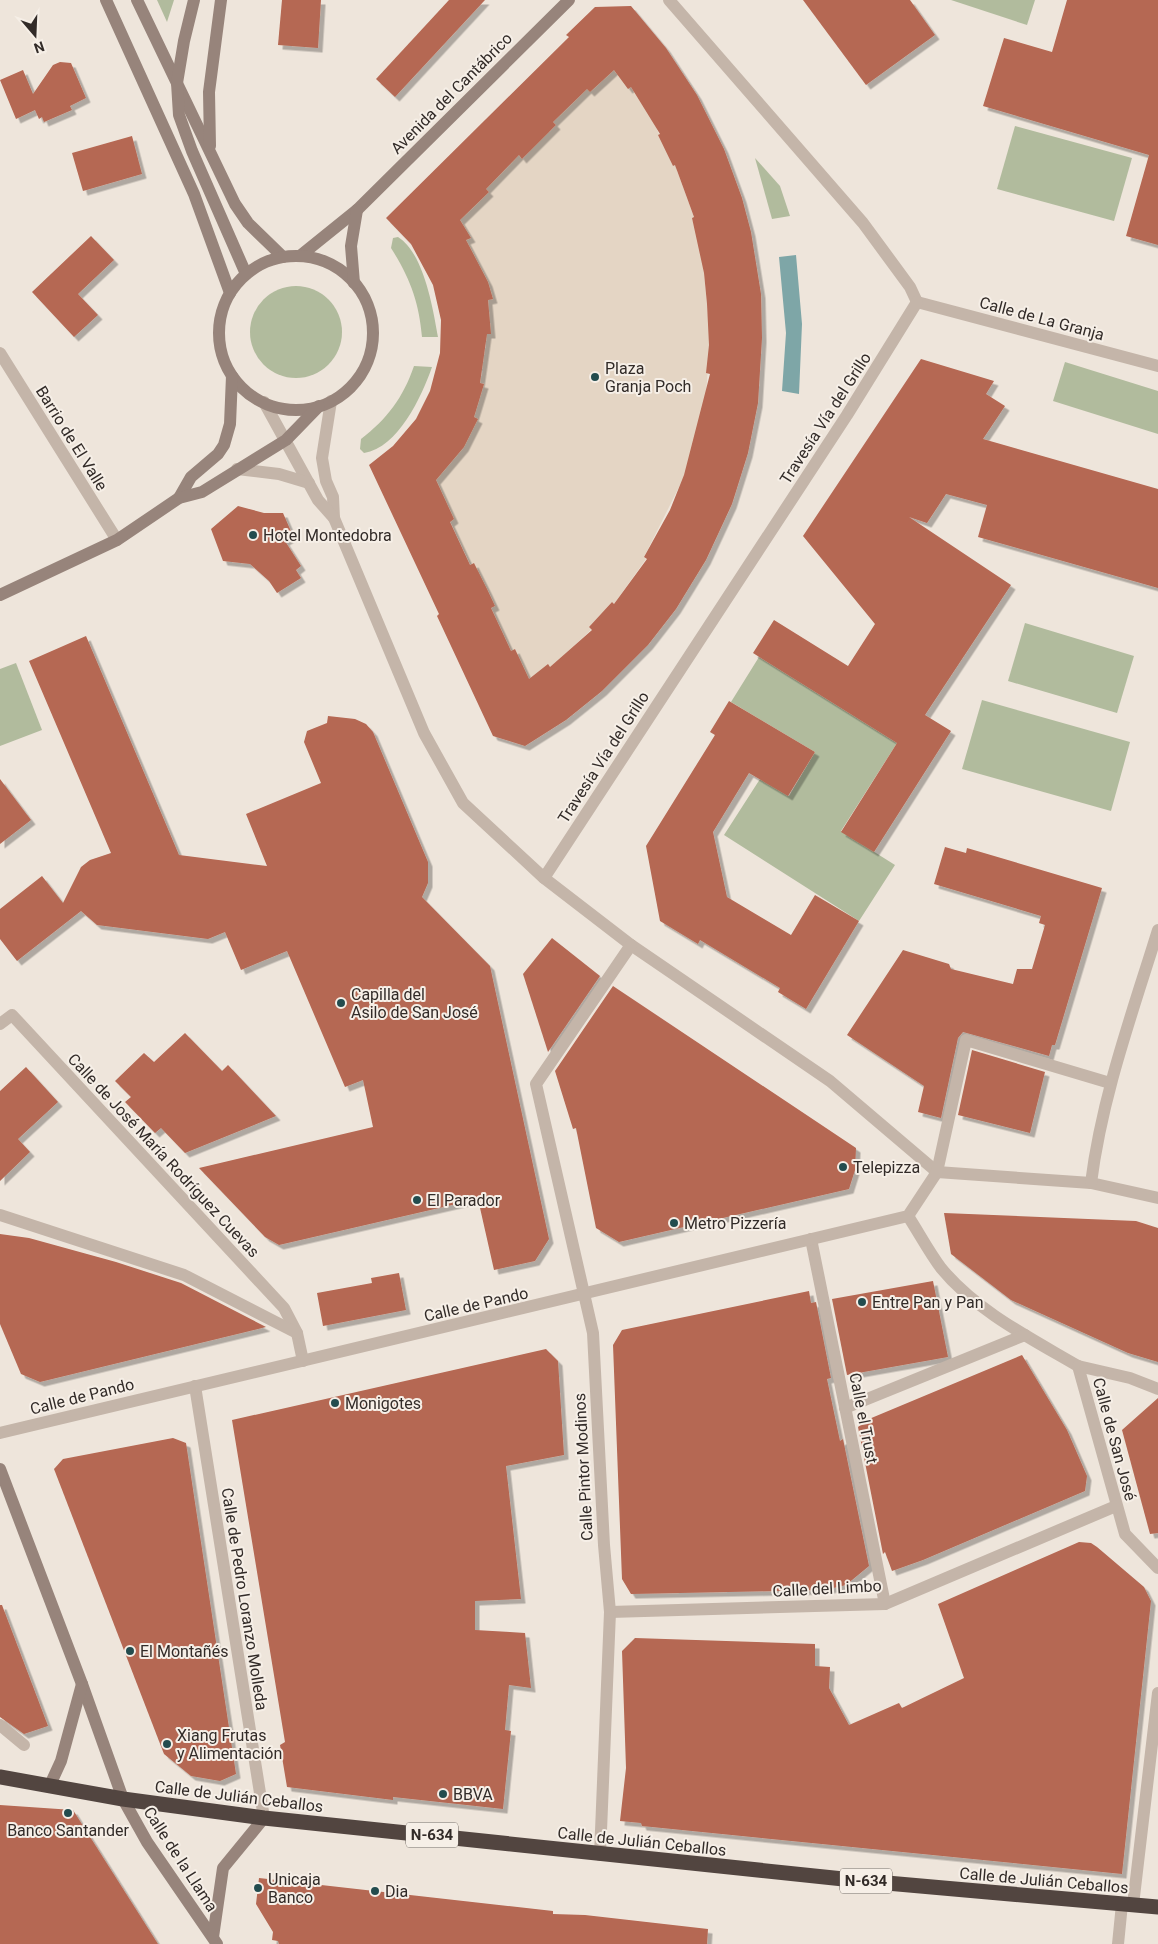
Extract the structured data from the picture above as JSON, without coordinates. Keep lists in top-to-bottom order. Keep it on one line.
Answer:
{"streets":{"highway":["Calle de Julián Ceballos","N-634"],"main road":["Avenida del Cantábrico","Calle de la Llama"],"street":["Calle de La Granja","Travesía Vía del Grillo","Barrio de El Valle","Calle de José María Rodríguez Cuevas","Calle de Pando","Calle el Trust","Calle de San José","Calle Pintor Modinos","Calle del Limbo","Calle de Pedro Loranzo Molleda"]},"crossings":[["Calle de La Granja","Travesía Vía del Grillo"],["Calle de José María Rodríguez Cuevas","Calle de Pando"],["Calle de Pando","Calle el Trust"],["Calle de Pando","Calle de San José"],["Calle de Pando","Calle Pintor Modinos"],["Calle de Pando","Calle de Pedro Loranzo Molleda"],["Calle el Trust","Calle del Limbo"],["Calle de San José","Calle del Limbo"],["Calle Pintor Modinos","Calle del Limbo"],["Calle Pintor Modinos","Calle de Julián Ceballos"],["Calle de Pedro Loranzo Molleda","Calle de Julián Ceballos"],["Calle de Pedro Loranzo Molleda","Calle de la Llama"],["Calle de Julián Ceballos","N-634"],["Calle de Julián Ceballos","Calle de la Llama"],["N-634","Calle de la Llama"]],"places":["Plaza Granja Poch","Hotel Montedobra","Capilla del Asilo de San José","Telepizza","El Parador","Metro Pizzería","Entre Pan y Pan","Monigotes","El Montañés","Xiang Frutas y Alimentación","BBVA","Banco Santander","Unicaja Banco","Dia"],"north":"bottom"}
